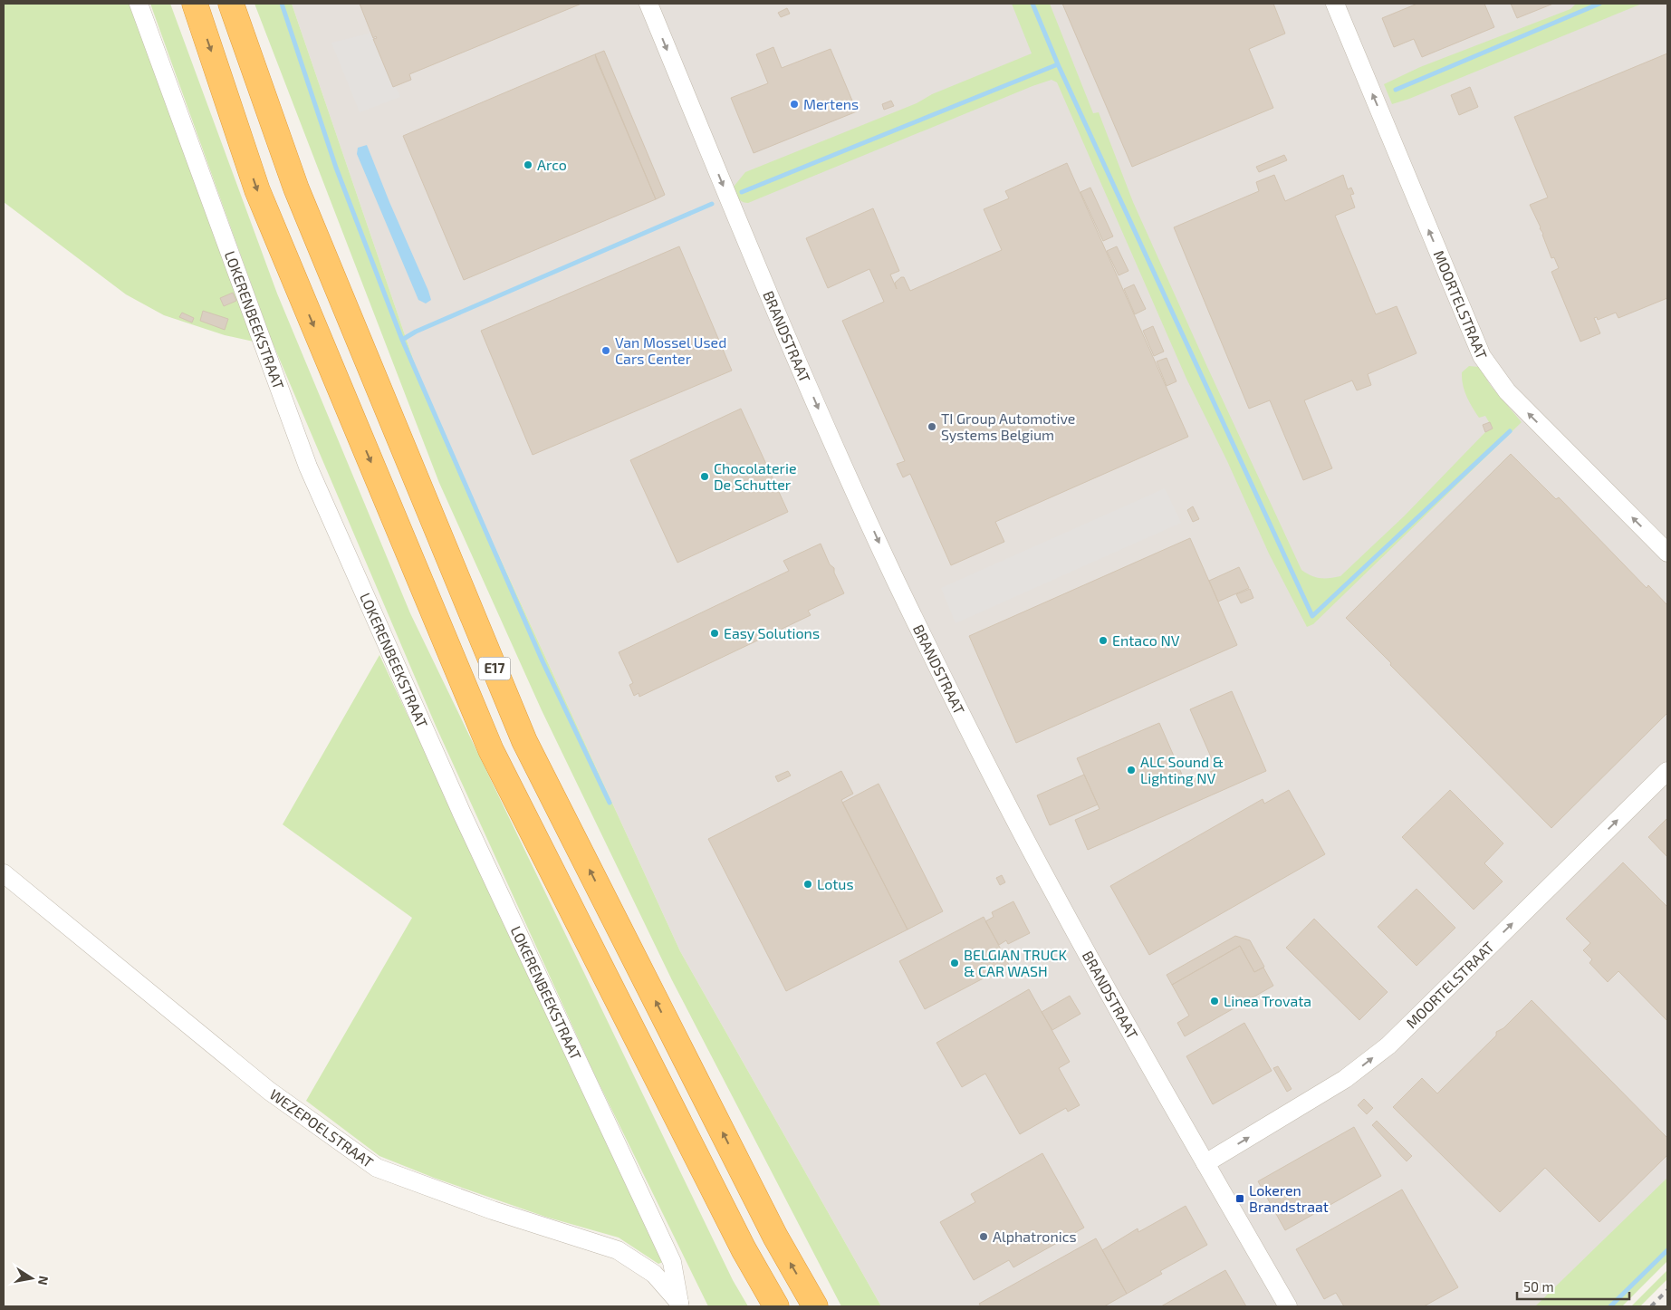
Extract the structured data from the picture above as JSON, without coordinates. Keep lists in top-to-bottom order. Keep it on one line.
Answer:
{"streets":{"highway":["E17"],"street":["MOORTELSTRAAT","LOKERENBEEKSTRAAT","BRANDSTRAAT","WEZEPOELSTRAAT"]},"crossings":[["MOORTELSTRAAT","BRANDSTRAAT"],["LOKERENBEEKSTRAAT","WEZEPOELSTRAAT"]],"one_way":["BRANDSTRAAT"],"places":{"other":["Mertens","Arco","Van Mossel Used Cars Center","TI Group Automotive Systems Belgium","Chocolaterie De Schutter","Easy Solutions","Entaco NV","ALC Sound & Lighting NV","Lotus","BELGIAN TRUCK & CAR WASH","Linea Trovata","Alphatronics"],"transit":["Lokeren Brandstraat"]},"scale_bar":"50 m","north":"right"}
